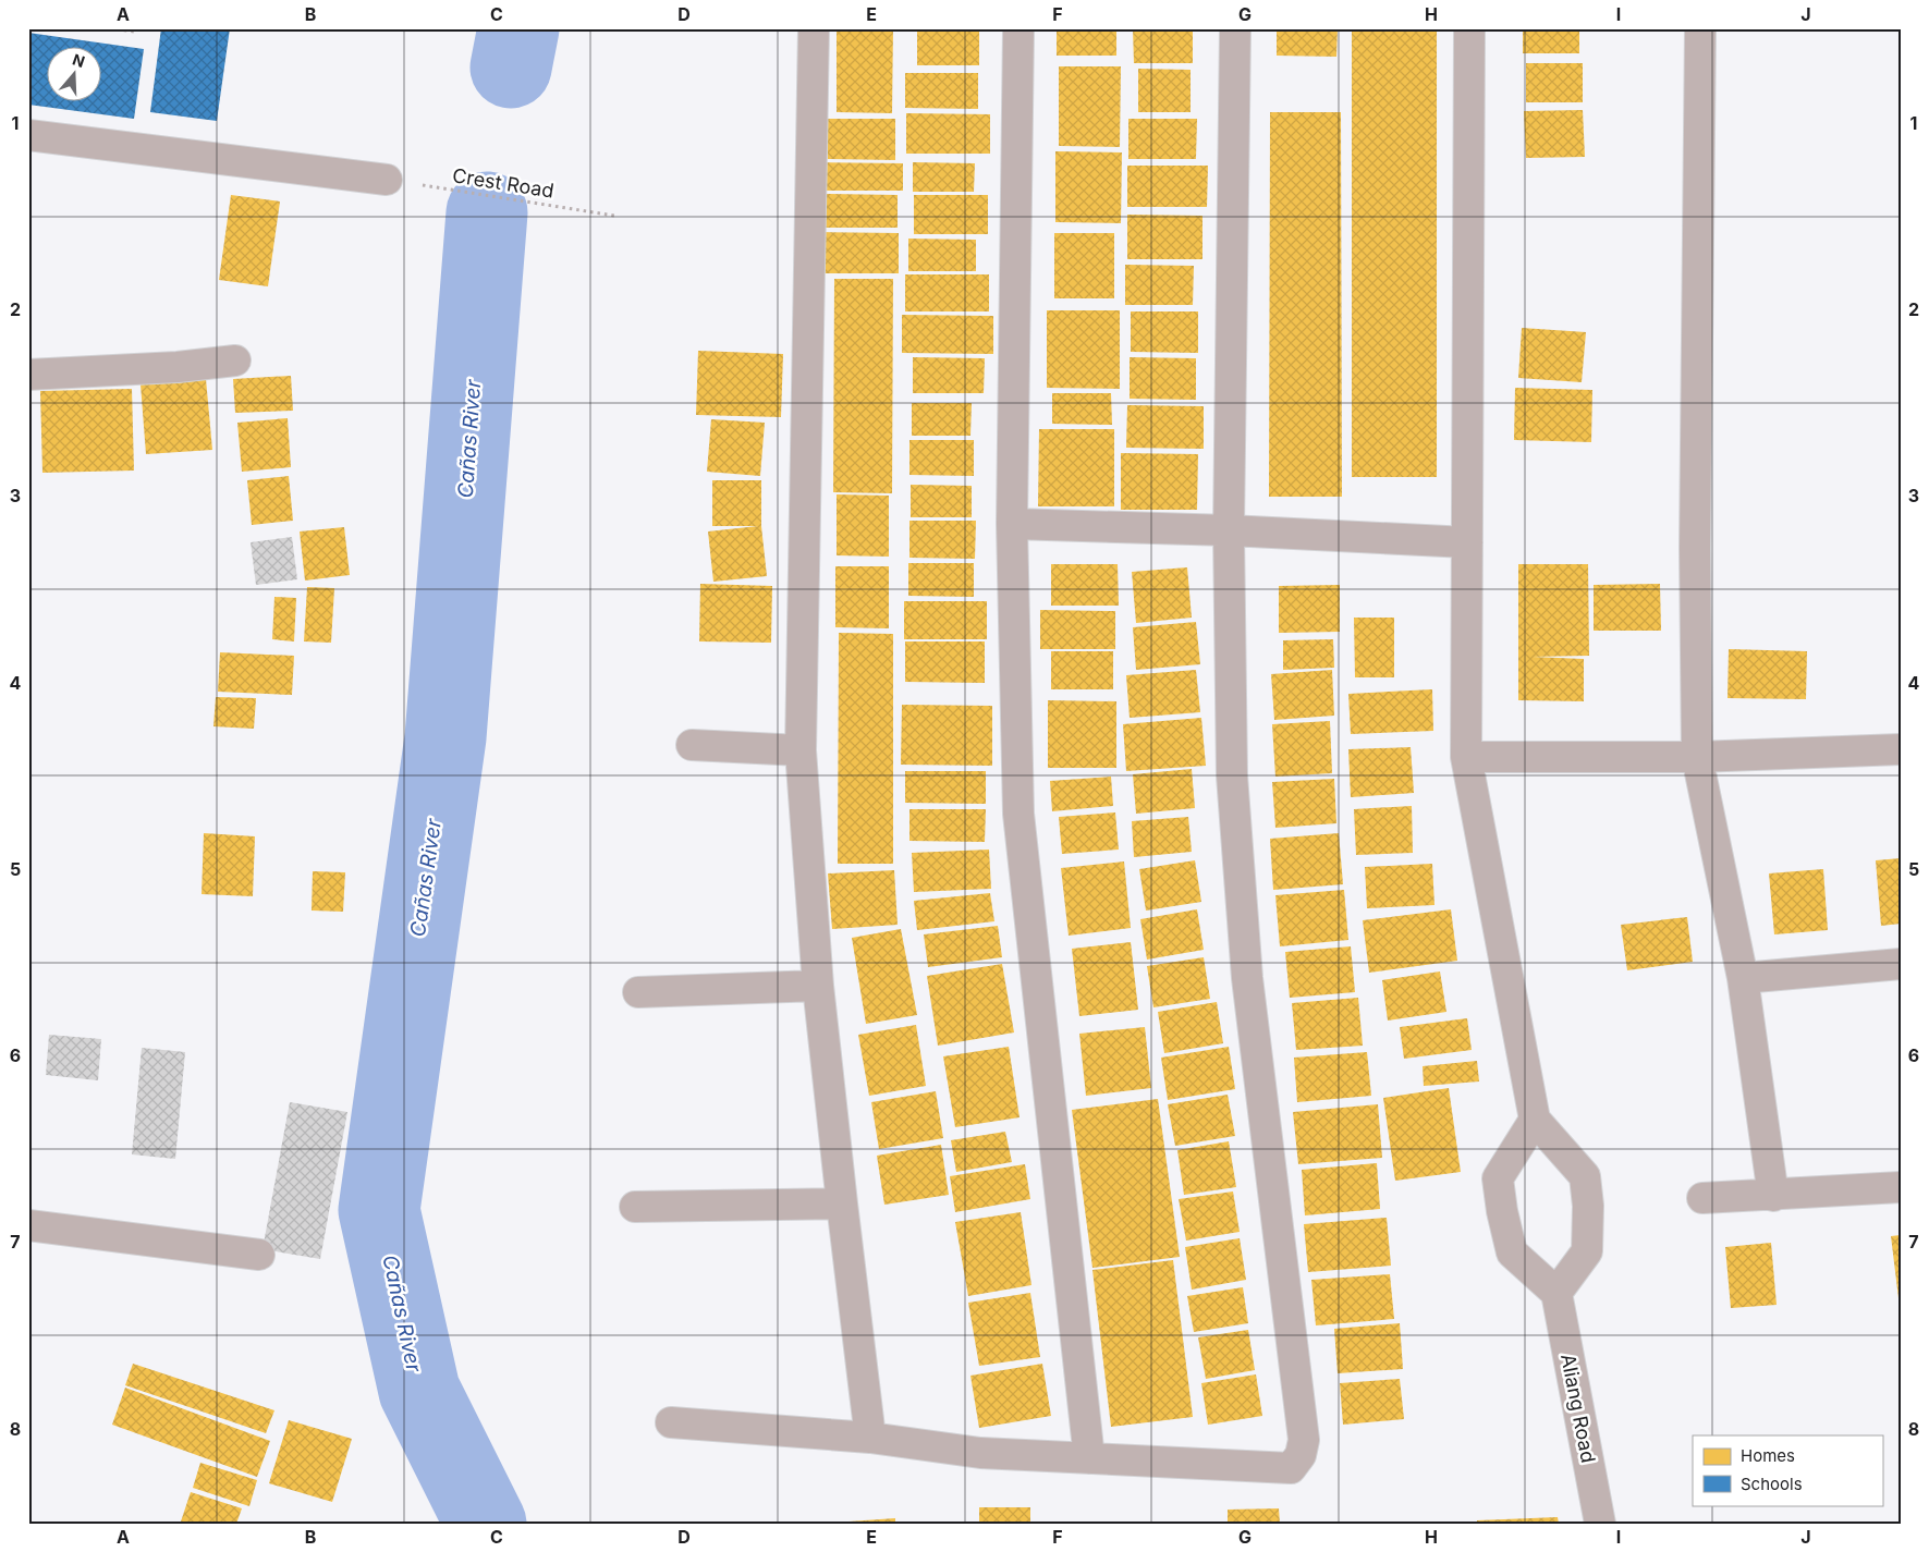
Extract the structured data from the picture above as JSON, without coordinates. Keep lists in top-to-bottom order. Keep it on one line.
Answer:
{"streets":{"street":["Aliang Road"],"path":["Crest Road"]},"water":["Cañas River"],"legend":["Homes","Schools"],"north":"top","grid":{"columns":["A","B","C","D","E","F","G","H","I","J"],"rows":["1","2","3","4","5","6","7","8"]}}
